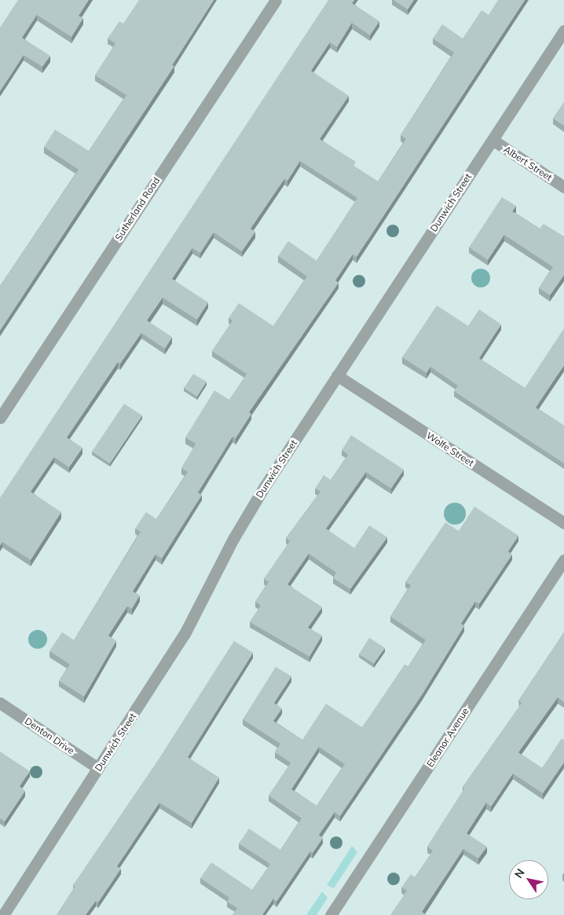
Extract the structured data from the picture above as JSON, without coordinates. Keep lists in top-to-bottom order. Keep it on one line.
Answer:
{"streets":{"street":["Albert Street","Dunwich Street","Sutherland Road","Wolfe Street","Denton Drive","Eleanor Avenue"]},"crossings":[["Albert Street","Dunwich Street"],["Dunwich Street","Wolfe Street"],["Dunwich Street","Denton Drive"]],"north":"top left"}
